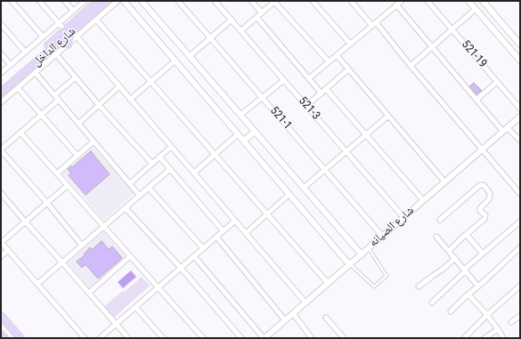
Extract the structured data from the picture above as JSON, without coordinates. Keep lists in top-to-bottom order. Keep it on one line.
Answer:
{"streets":{"main road":["شارع الداخل"],"street":["521-19","521-3","521-1","شارع الصيانه"]},"crossings":[["521-3","شارع الصيانه"],["521-1","شارع الصيانه"]]}
